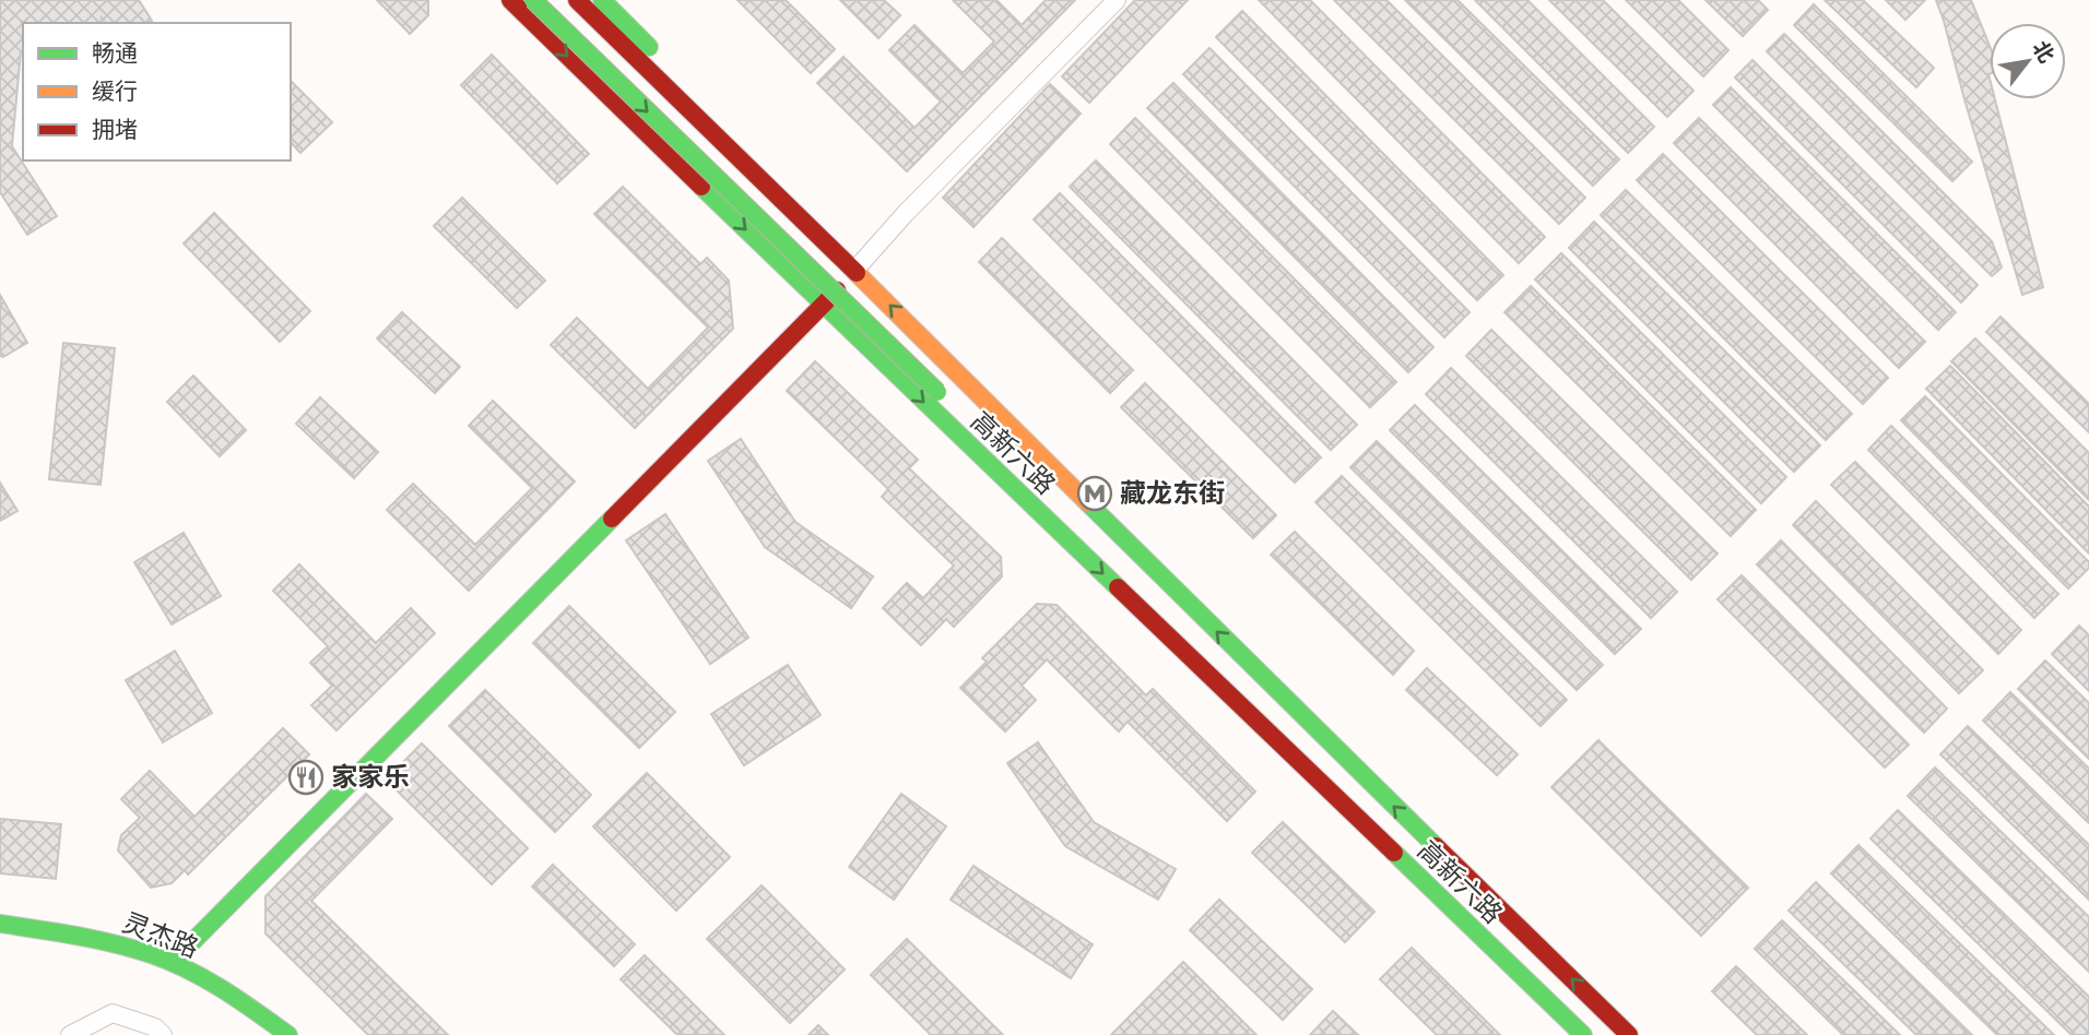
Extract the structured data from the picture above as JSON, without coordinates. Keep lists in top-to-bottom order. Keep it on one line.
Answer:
{"streets":{"main road":["高新六路","灵杰路"]},"places":{"metro station":["藏龙东街"],"restaurant":["家家乐"]},"legend":["畅通","缓行","拥堵"],"north":"top right"}
